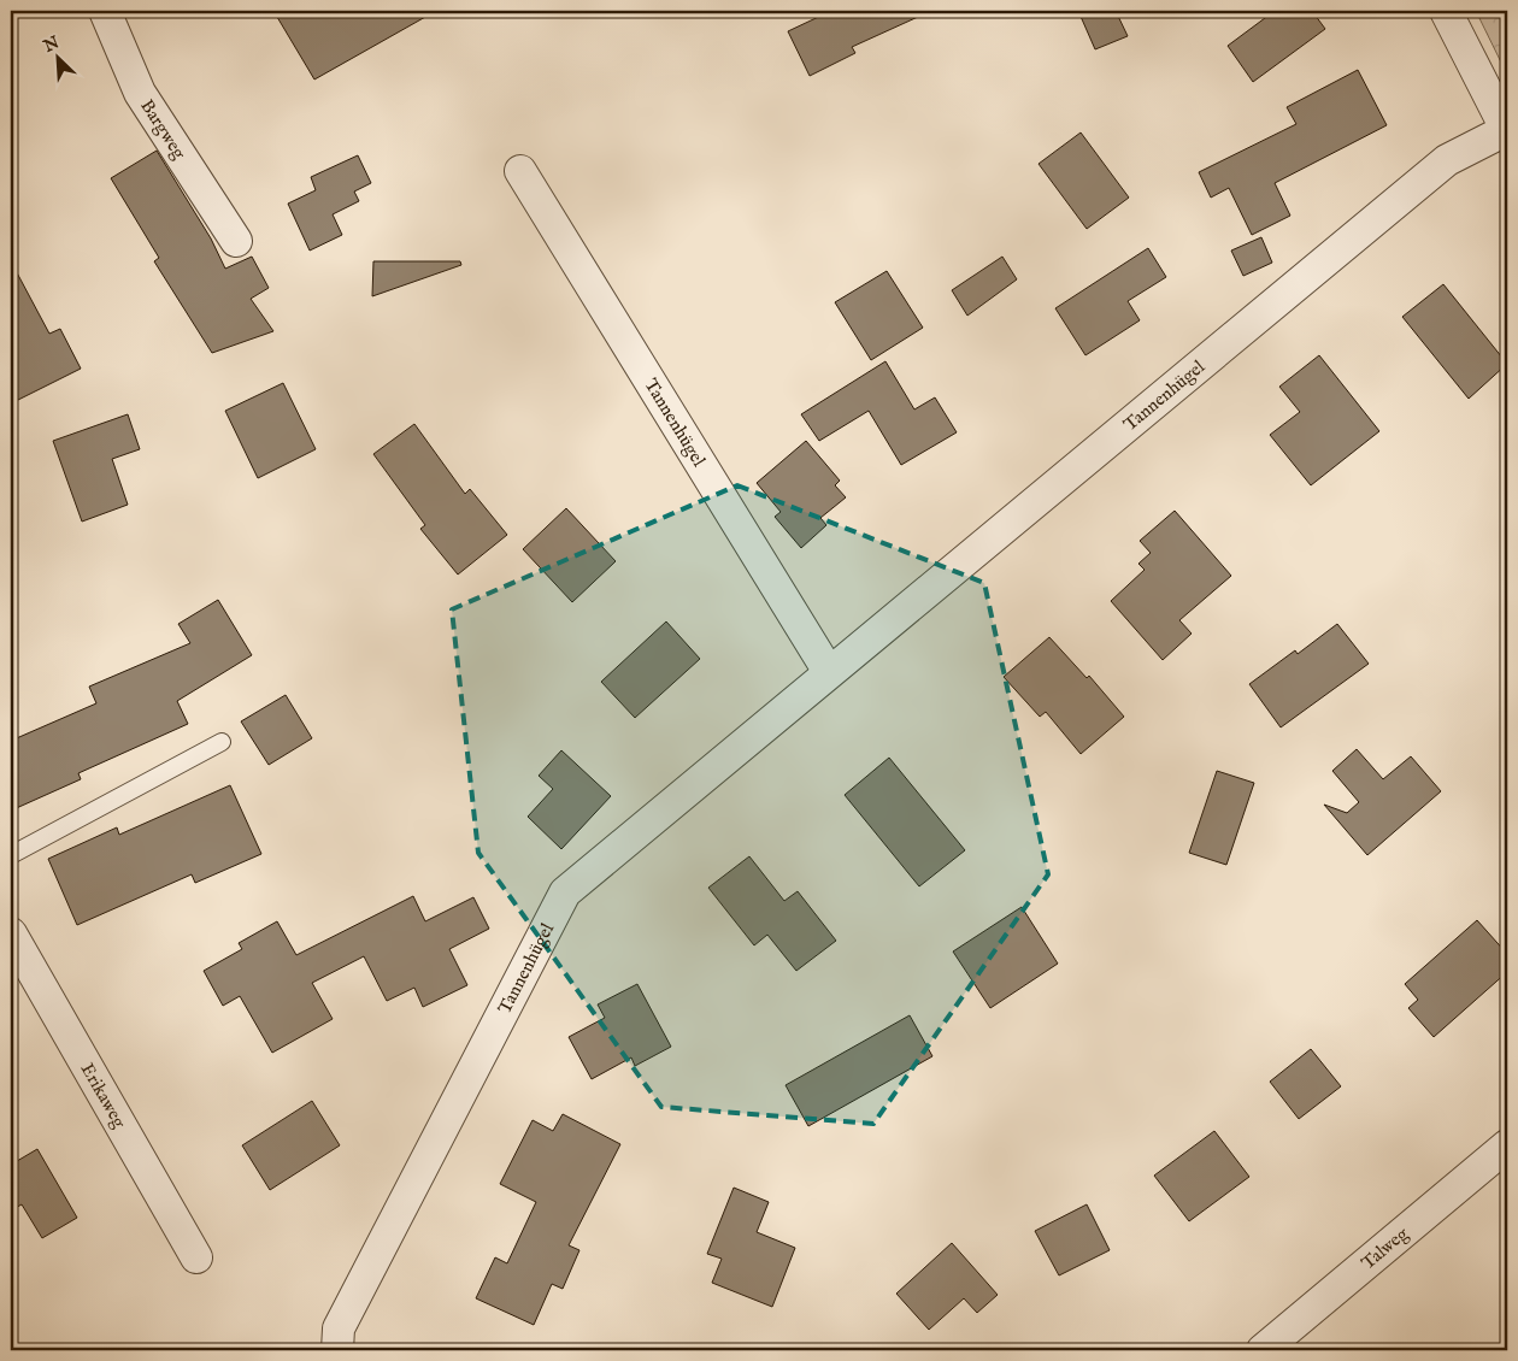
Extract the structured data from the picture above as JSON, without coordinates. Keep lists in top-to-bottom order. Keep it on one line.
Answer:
{"streets":{"street":["Bargweg","Tannenhügel","Erikaweg","Talweg"]},"north":"top left"}
